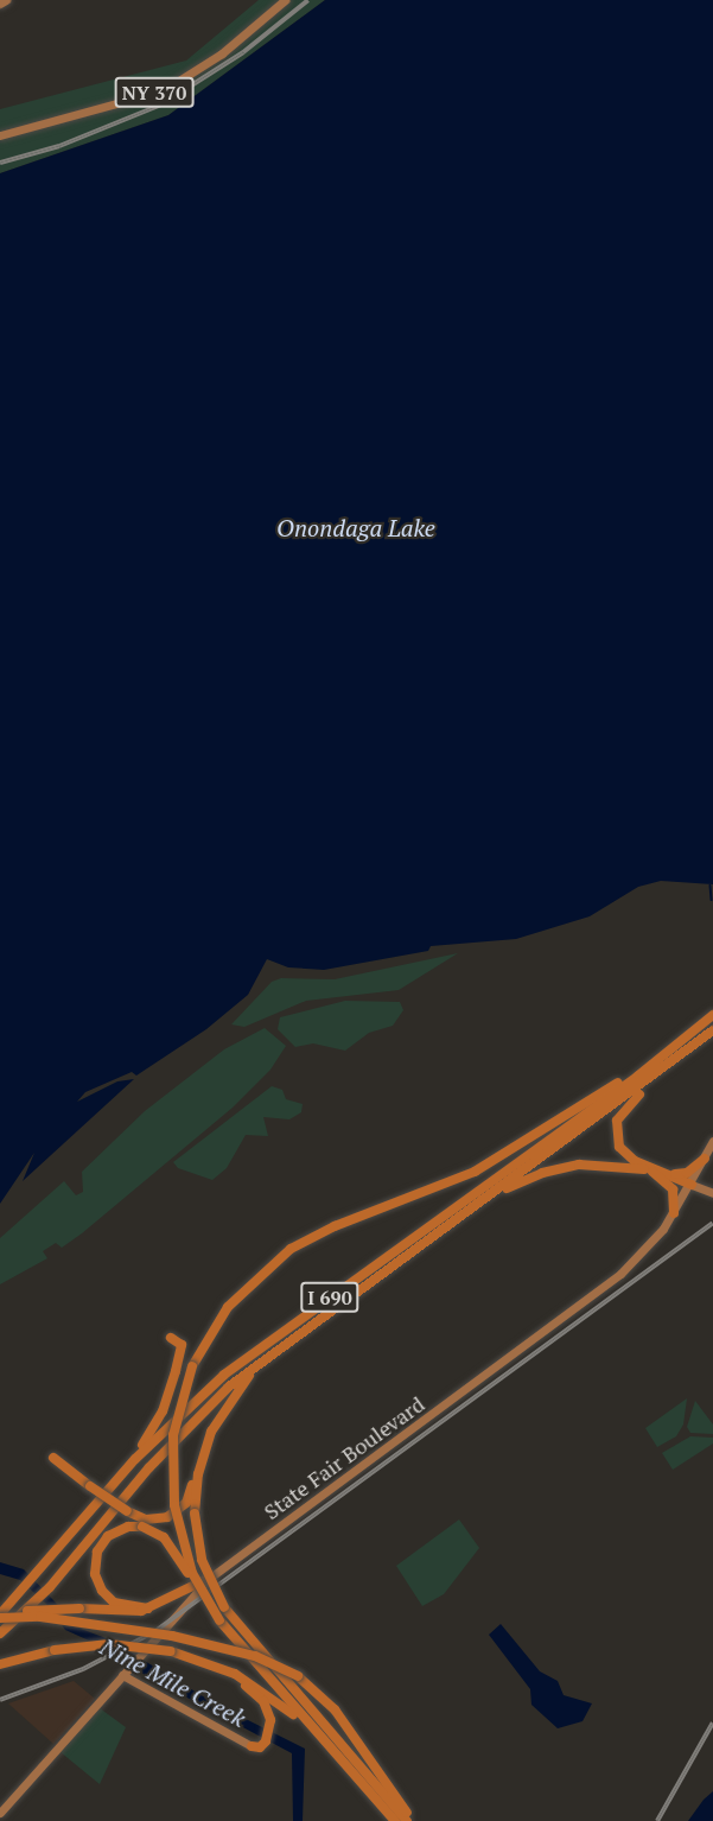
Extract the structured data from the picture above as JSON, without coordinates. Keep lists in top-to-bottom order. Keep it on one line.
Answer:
{"streets":{"highway":["I 690"],"main road":["NY 370","State Fair Boulevard"]},"water":["Onondaga Lake","Nine Mile Creek"]}
